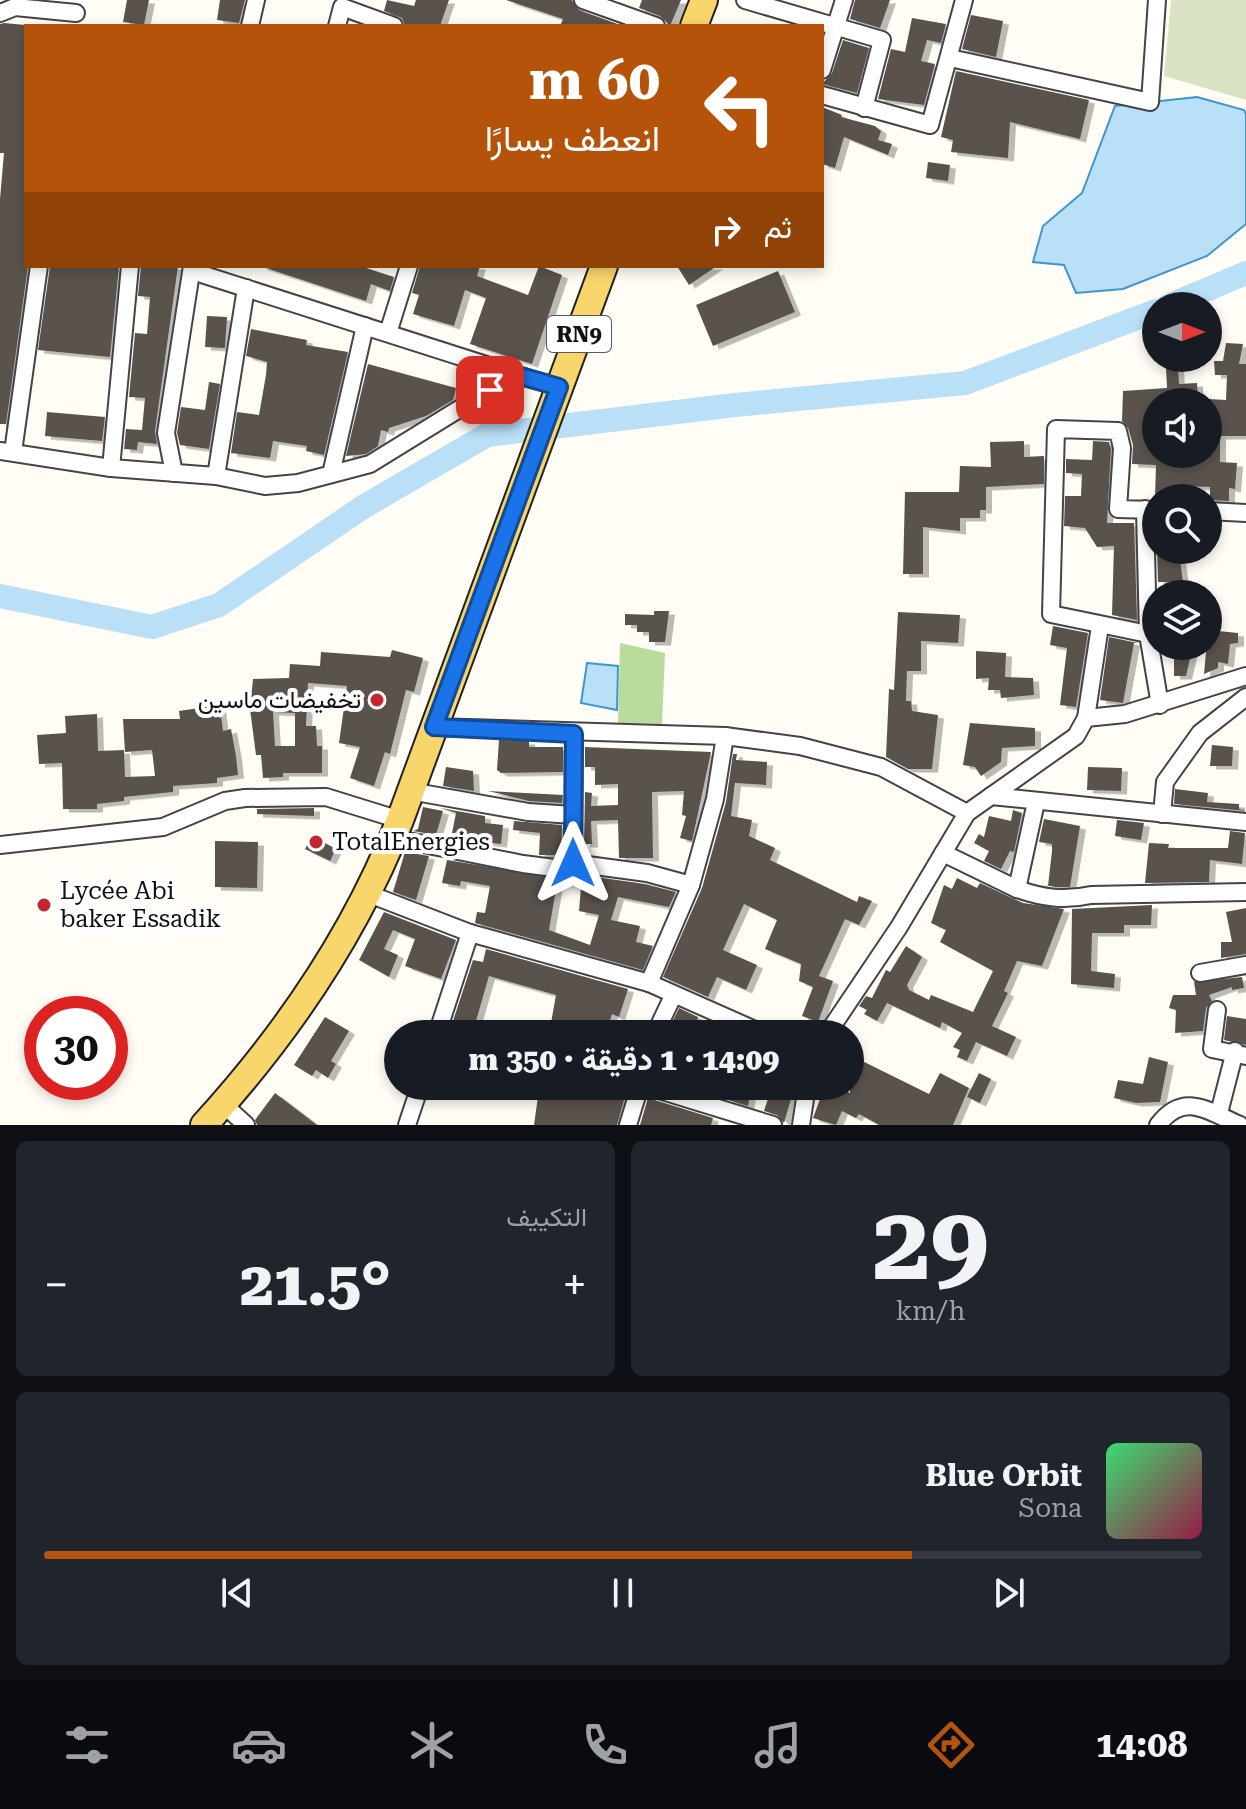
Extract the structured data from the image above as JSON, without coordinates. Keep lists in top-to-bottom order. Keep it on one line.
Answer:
{"streets":{"main road":["RN9"]},"places":["تخفيضات ماسين","TotalEnergies","Lycée Abi baker Essadik"],"north":"right","page":{"turn":["60 m","انعطف يسارًا"],"then":"ثم","limit":"30","trip":"14:09 · 1 دقيقة · 350 m","tile":[["29","km/h"],"التكييف"],"heat":["−","21.5°","+"],"song":["Blue Orbit","Sona"],"tabs":"14:08"}}
